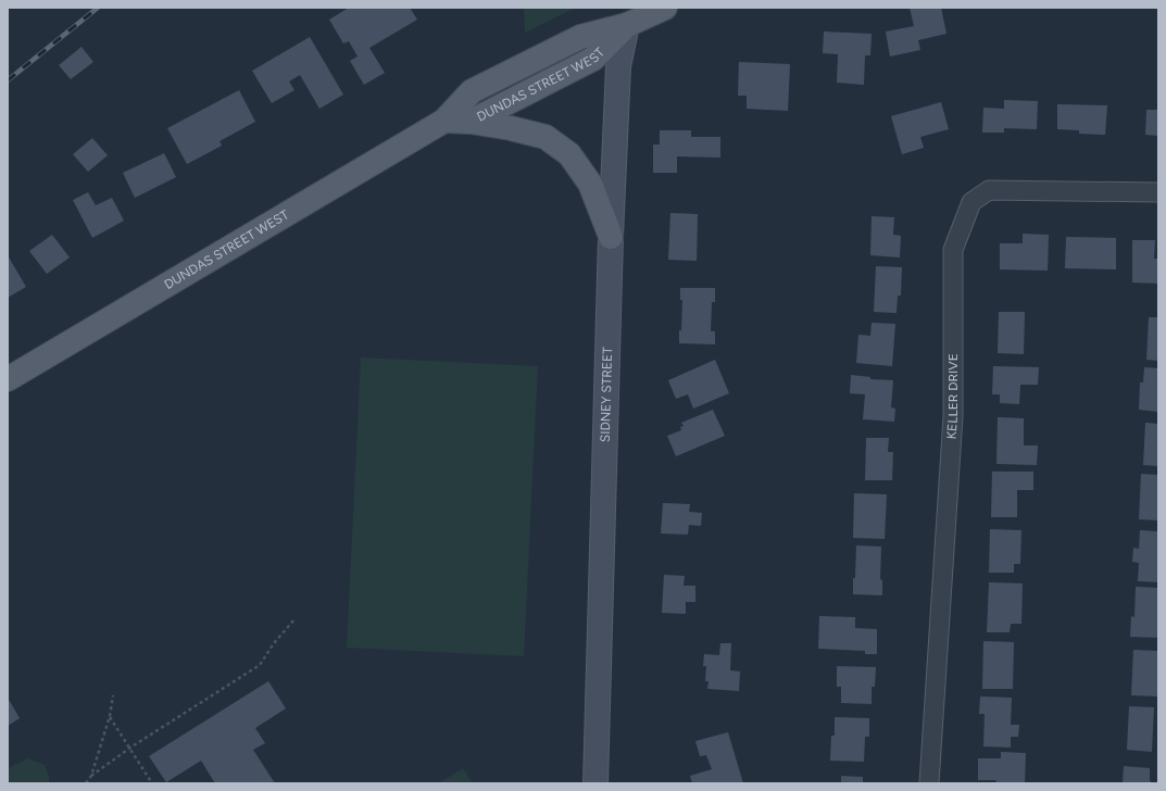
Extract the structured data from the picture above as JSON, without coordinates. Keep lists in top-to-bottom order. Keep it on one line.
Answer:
{"streets":{"main road":["DUNDAS STREET WEST","SIDNEY STREET"],"street":["KELLER DRIVE"]},"crossings":[["DUNDAS STREET WEST","SIDNEY STREET"]]}
